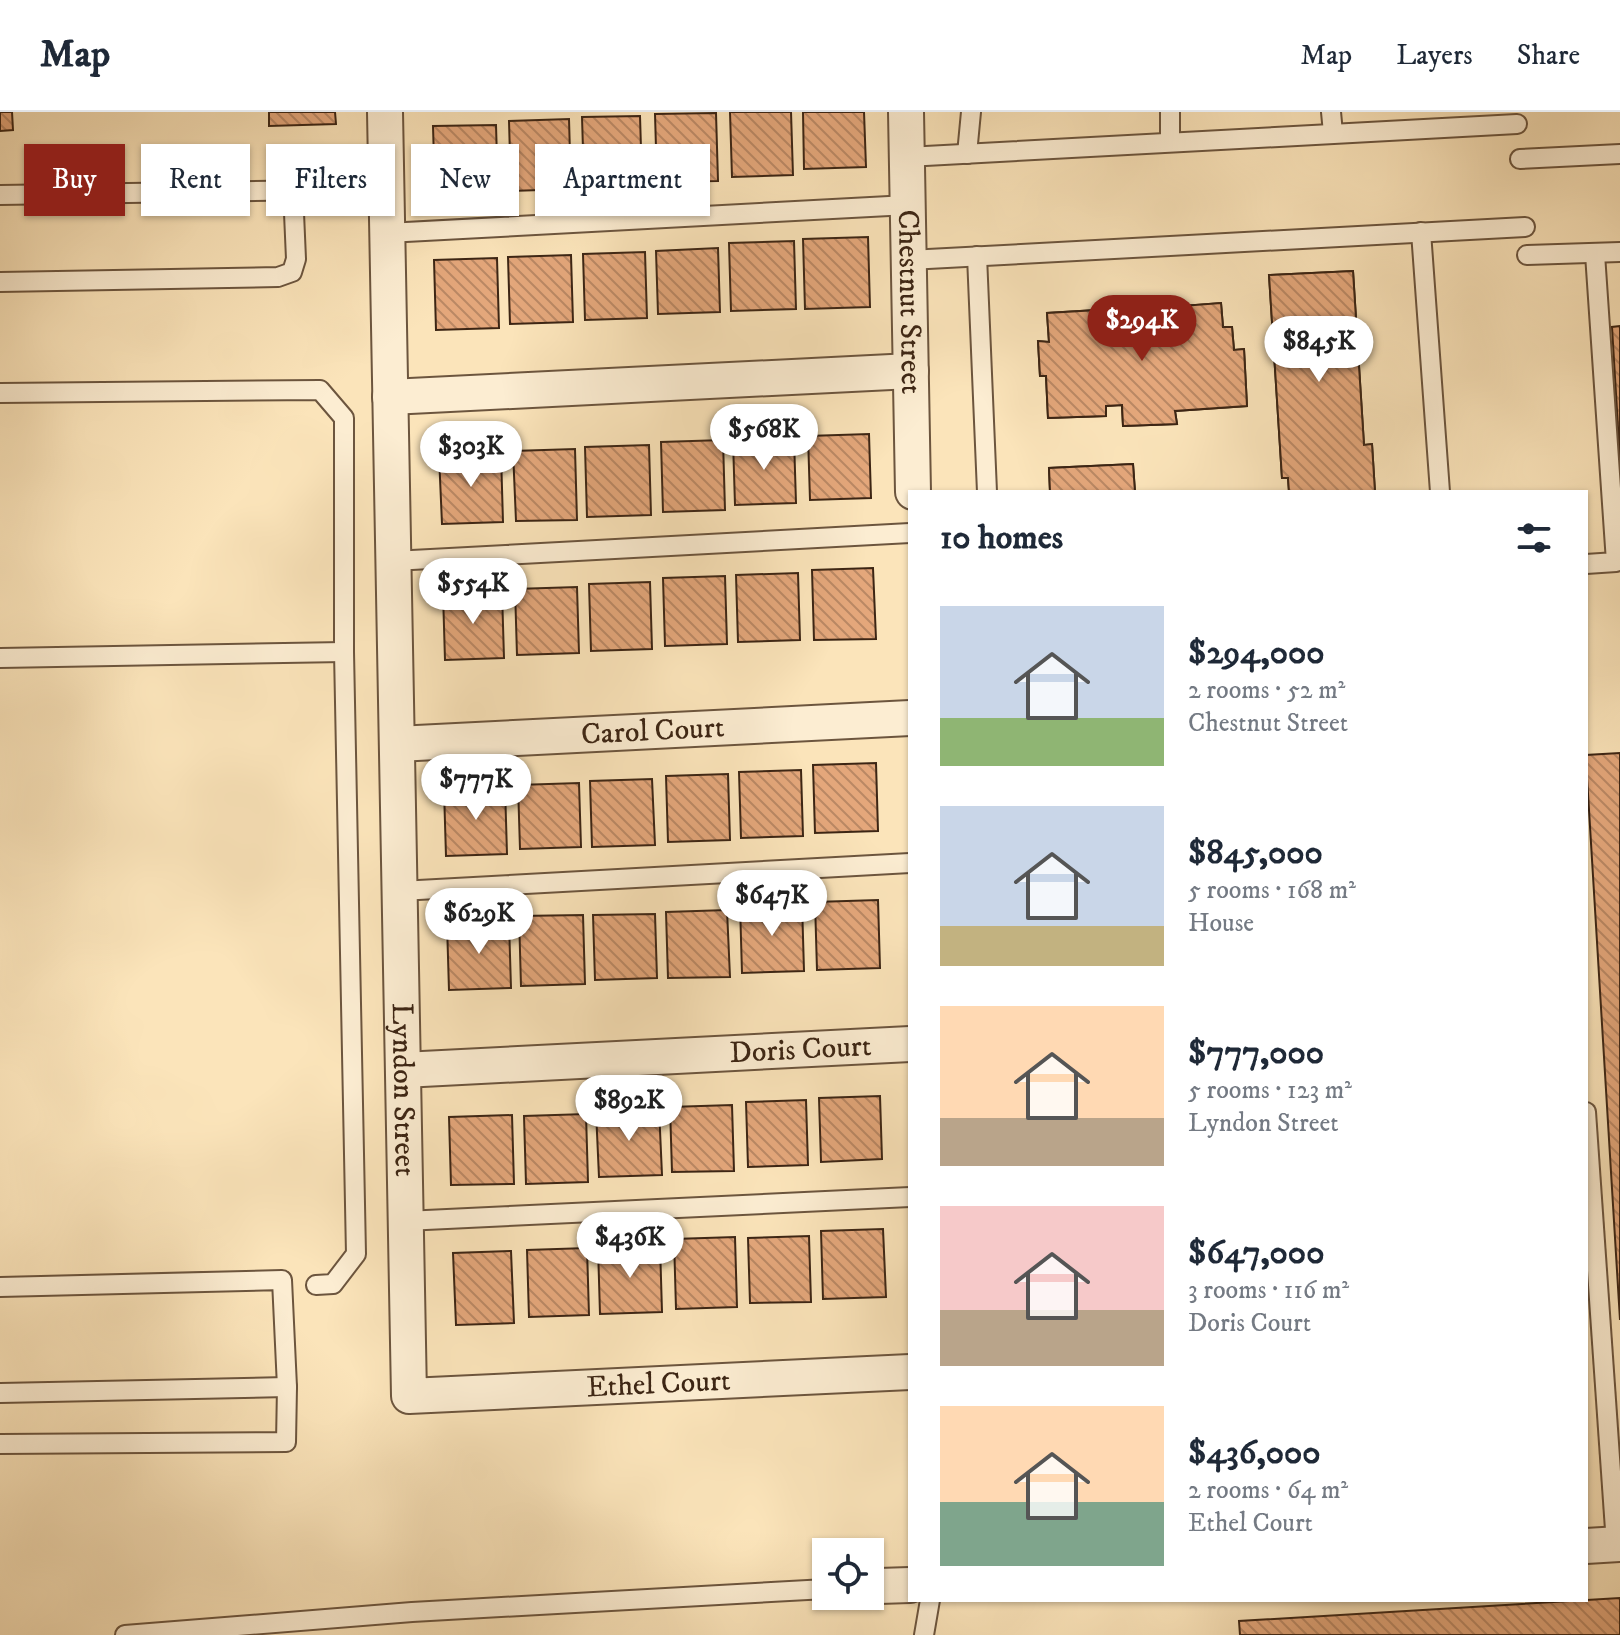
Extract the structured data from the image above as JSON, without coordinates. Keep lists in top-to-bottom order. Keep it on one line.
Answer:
{"streets":{"street":["Chestnut Street","Carol Court","Doris Court","Lyndon Street","Ethel Court"]},"crossings":[["Carol Court","Lyndon Street"],["Doris Court","Lyndon Street"],["Lyndon Street","Ethel Court"]],"page":{"header":"Map","nav":["Map","Layers","Share"],"chip":["Buy","Rent","Filters","New","Apartment"],"price":["$294K","$845K","$568K","$303K","$554K","$777K","$647K","$629K","$892K","$436K"],"heading":"10 homes","list":[{"name":"$294,000","note":"2 rooms · 52 m² · Chestnut Street"},{"name":"$845,000","note":"5 rooms · 168 m² · House"},{"name":"$777,000","note":"5 rooms · 123 m² · Lyndon Street"},{"name":"$647,000","note":"3 rooms · 116 m² · Doris Court"},{"name":"$436,000","note":"2 rooms · 64 m² · Ethel Court"}]}}
